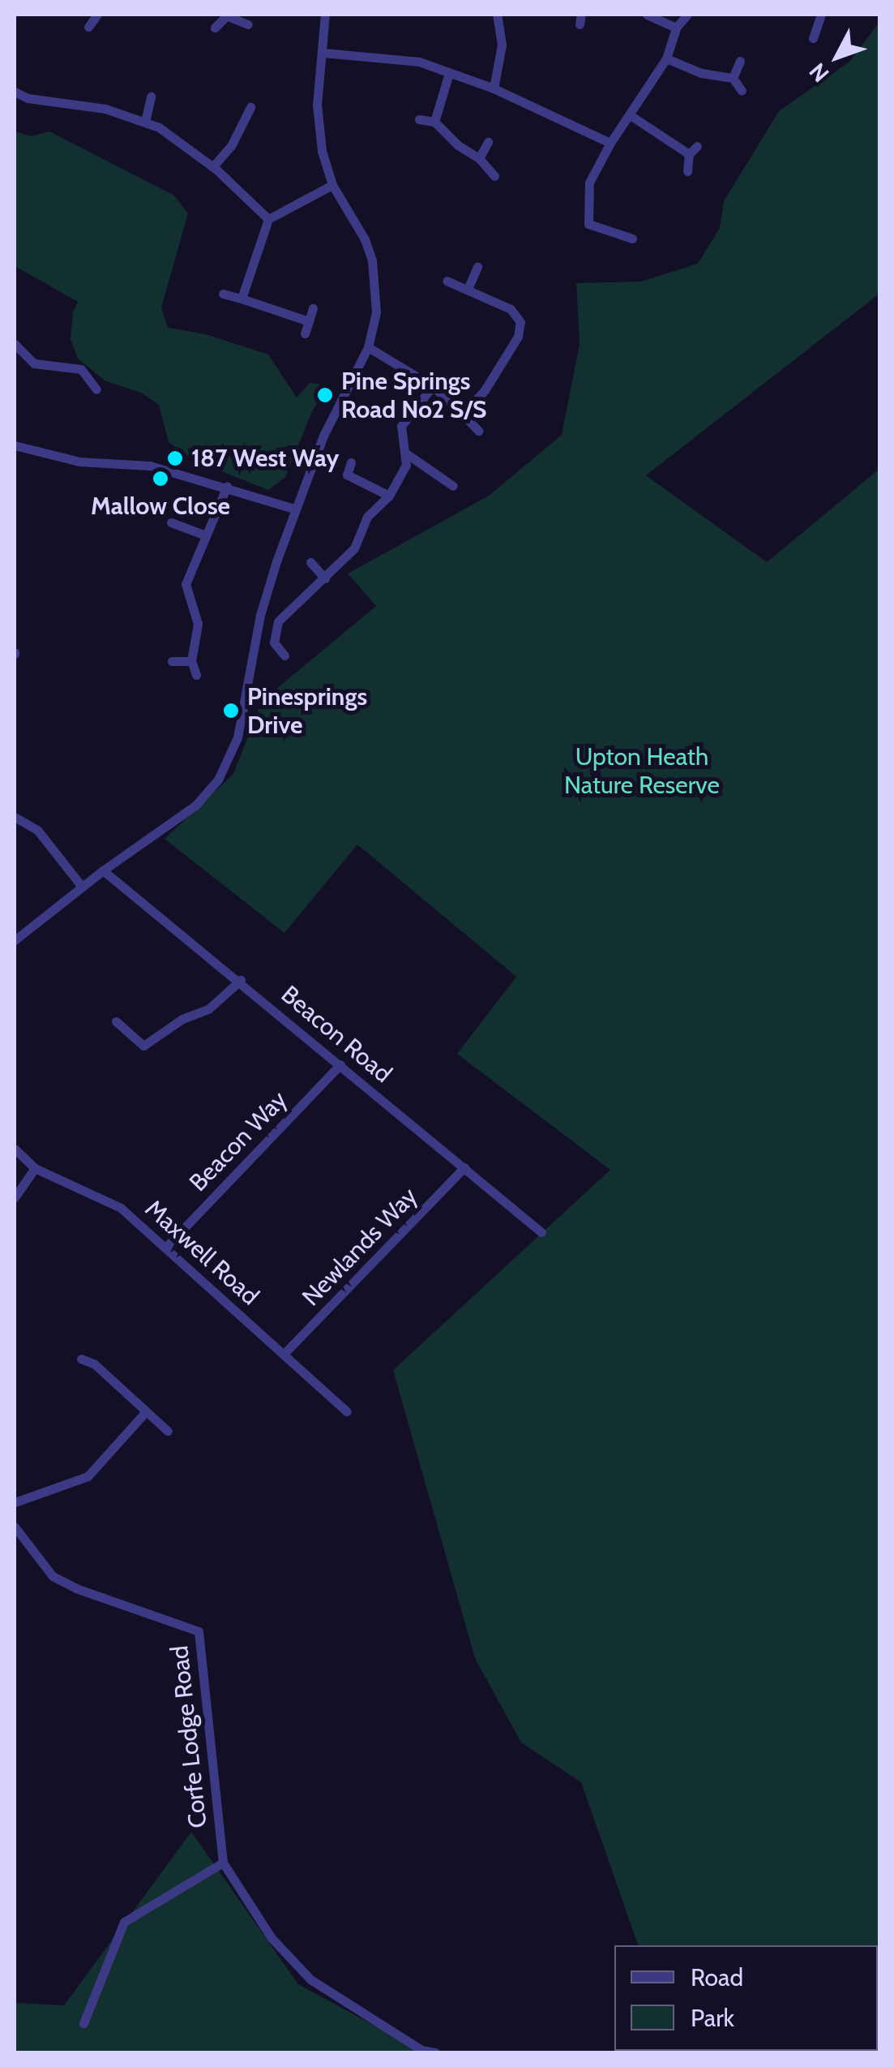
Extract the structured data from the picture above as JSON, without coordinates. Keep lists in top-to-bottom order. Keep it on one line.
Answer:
{"streets":{"street":["Beacon Road","Beacon Way","Newlands Way","Maxwell Road","Corfe Lodge Road"]},"crossings":[["Beacon Road","Beacon Way"],["Beacon Road","Newlands Way"],["Beacon Way","Maxwell Road"],["Newlands Way","Maxwell Road"]],"parks":["Upton Heath Nature Reserve"],"places":["Pine Springs Road No2 S/S","187 West Way","Mallow Close","Pinesprings Drive"],"legend":["Road","Park"],"north":"bottom left"}
